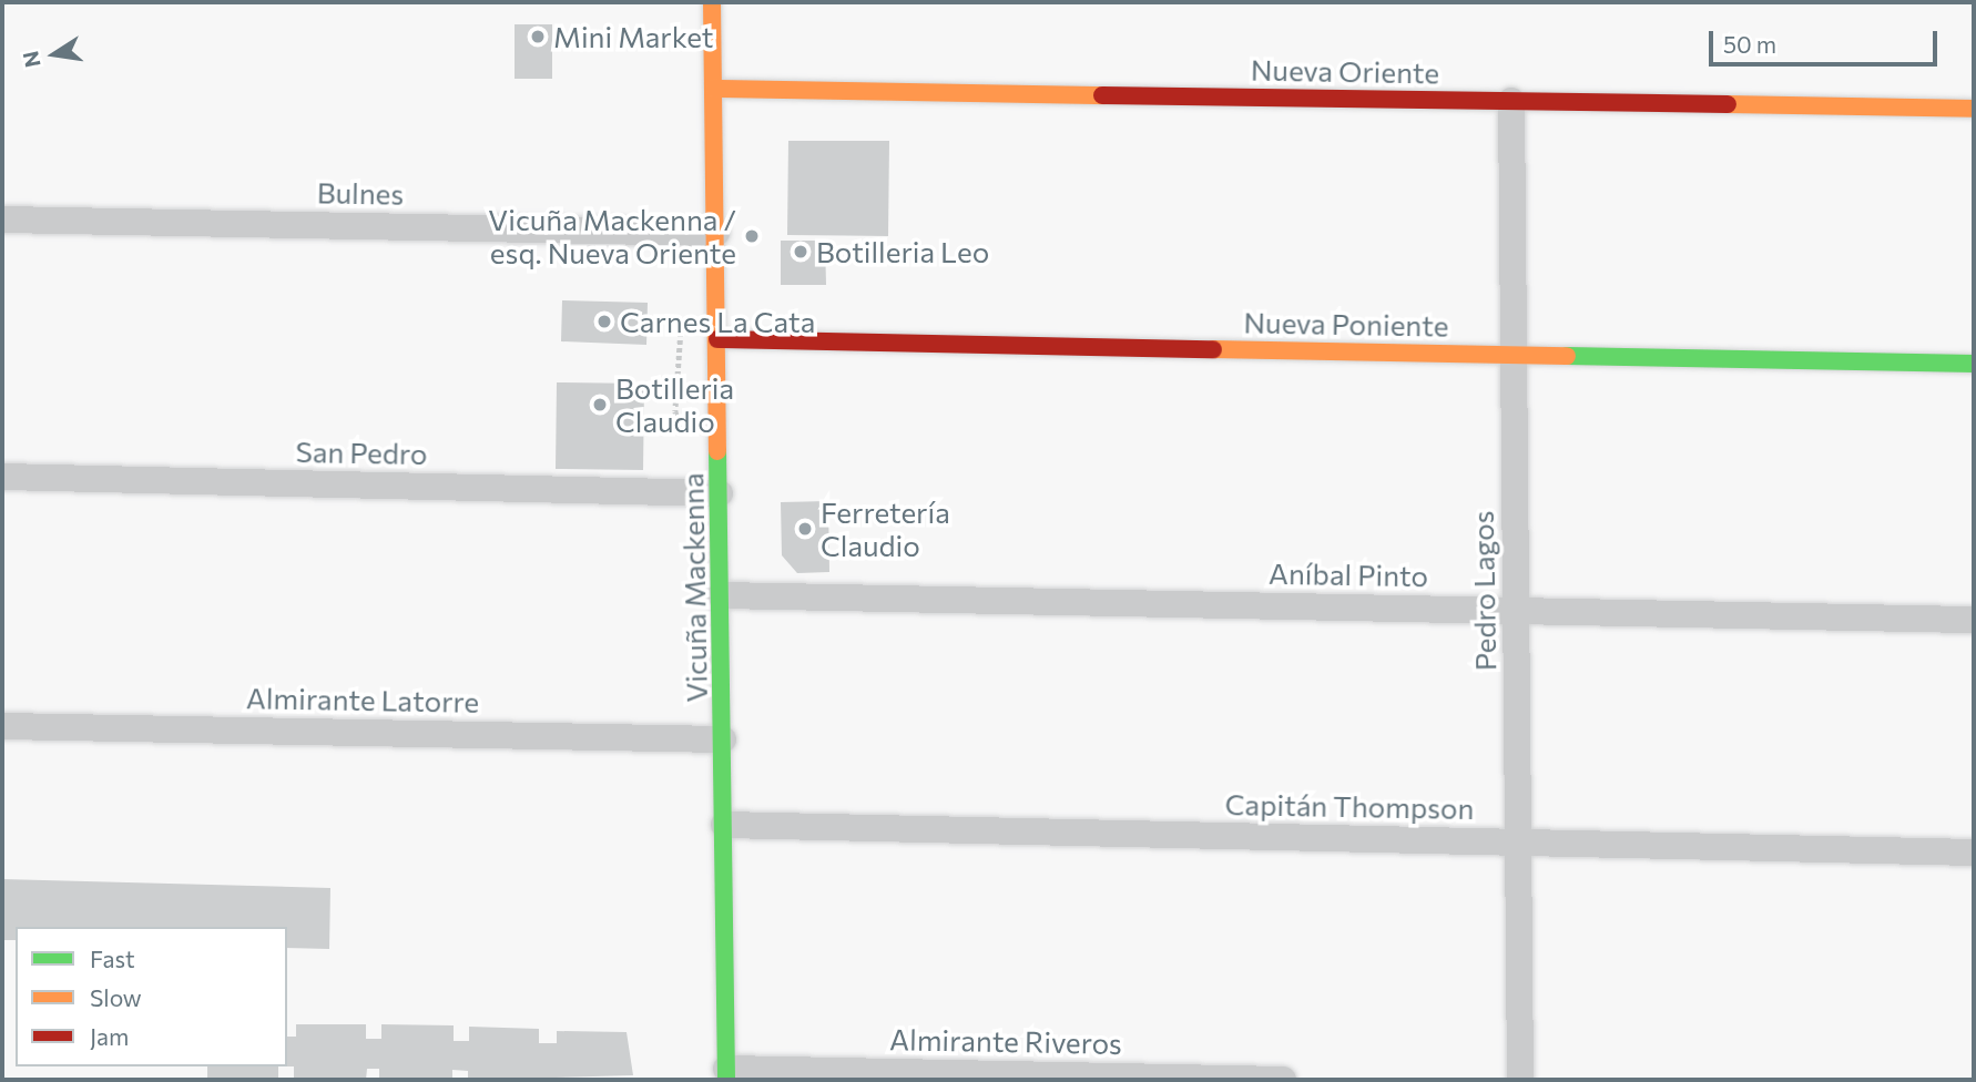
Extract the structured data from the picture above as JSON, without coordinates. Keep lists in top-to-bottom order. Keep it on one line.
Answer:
{"streets":{"main road":["Nueva Oriente","Nueva Poniente","Vicuña Mackenna"],"street":["Bulnes","San Pedro","Aníbal Pinto","Pedro Lagos","Almirante Latorre","Capitán Thompson","Almirante Riveros"]},"crossings":[["Nueva Oriente","Vicuña Mackenna"],["Nueva Oriente","Pedro Lagos"],["Bulnes","Vicuña Mackenna"],["Nueva Poniente","Vicuña Mackenna"],["Nueva Poniente","Pedro Lagos"],["San Pedro","Vicuña Mackenna"],["Aníbal Pinto","Vicuña Mackenna"],["Aníbal Pinto","Pedro Lagos"],["Vicuña Mackenna","Almirante Latorre"],["Vicuña Mackenna","Capitán Thompson"],["Vicuña Mackenna","Almirante Riveros"],["Pedro Lagos","Capitán Thompson"]],"places":["Mini Market","Vicuña Mackenna / esq. Nueva Oriente","Botilleria Leo","Carnes La Cata","Botilleria Claudio","Ferretería Claudio"],"legend":["Fast","Slow","Jam"],"scale_bar":"50 m","north":"left"}
